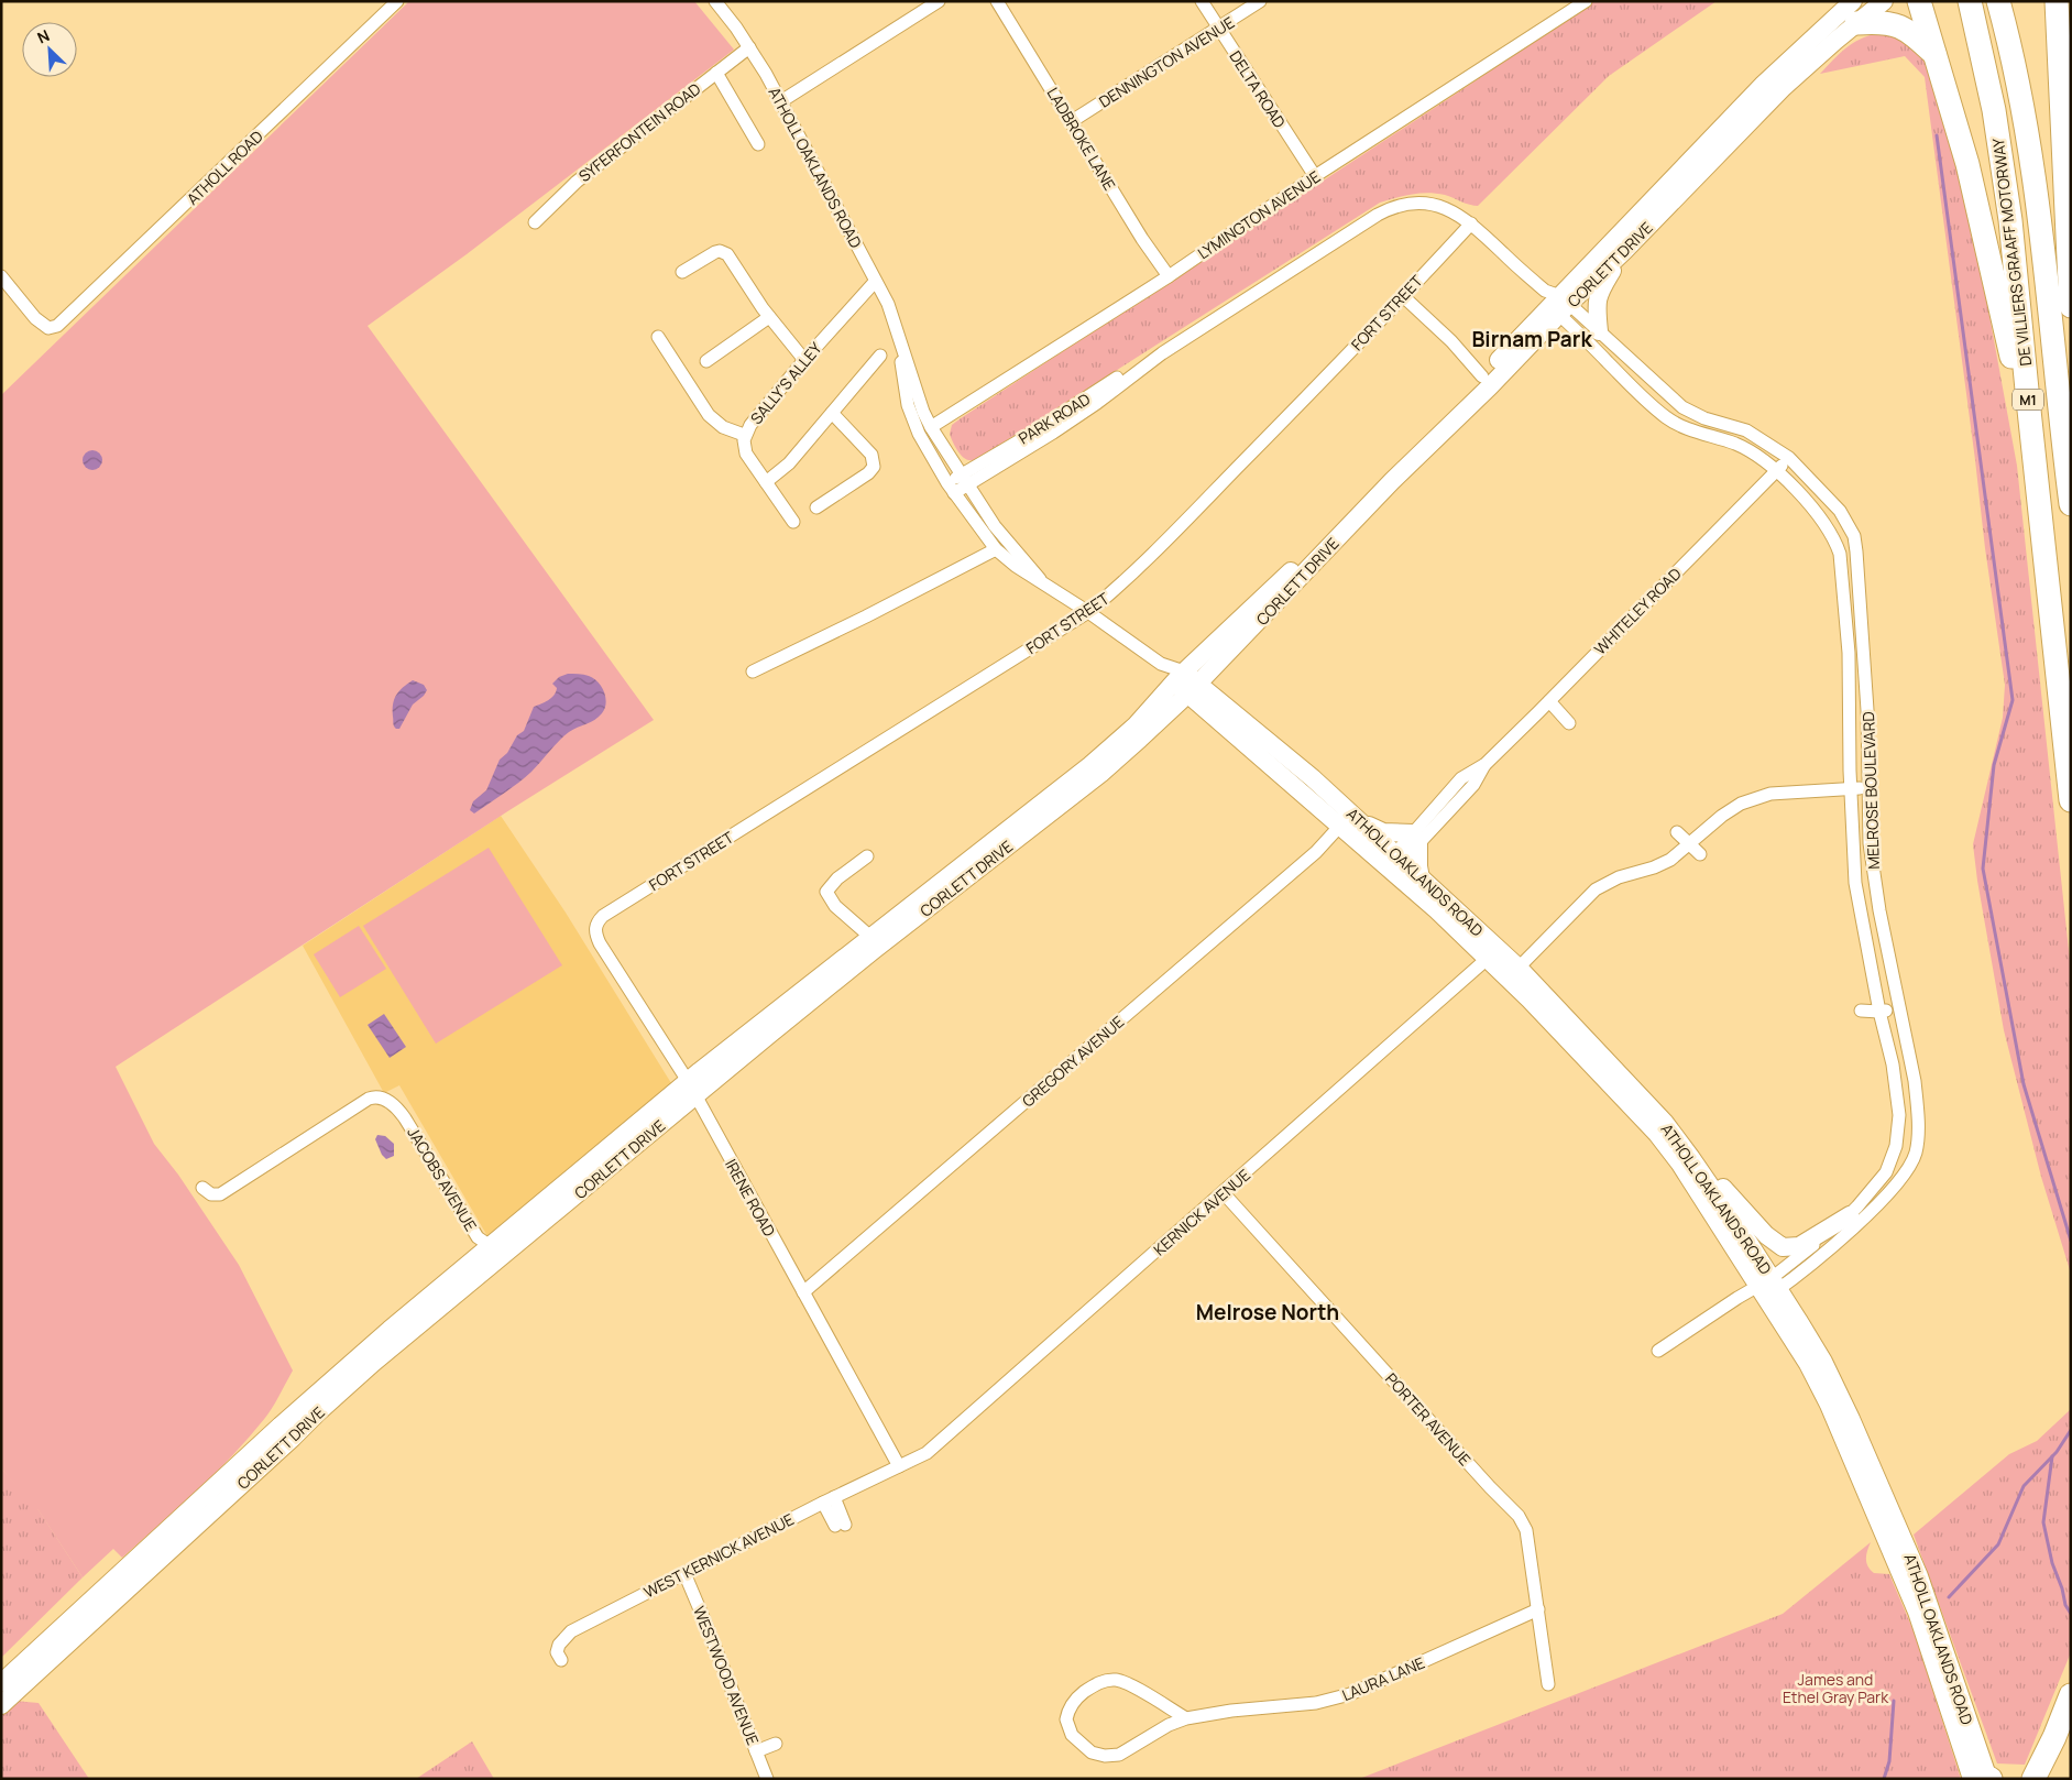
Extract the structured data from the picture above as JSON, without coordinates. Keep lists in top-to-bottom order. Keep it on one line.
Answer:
{"streets":{"highway":["DE VILLIERS GRAAFF MOTORWAY","M1"],"main road":["ATHOLL OAKLANDS ROAD","CORLETT DRIVE"],"street":["DENNINGTON AVENUE","DELTA ROAD","SYFERFONTEIN ROAD","LADBROKE LANE","ATHOLL ROAD","LYMINGTON AVENUE","FORT STREET","SALLY'S ALLEY","PARK ROAD","WHITELEY ROAD","MELROSE BOULEVARD","GREGORY AVENUE","JACOBS AVENUE","IRENE ROAD","KERNICK AVENUE","PORTER AVENUE","WEST KERNICK AVENUE","WESTWOOD AVENUE","LAURA LANE"]},"crossings":[["DENNINGTON AVENUE","DELTA ROAD"],["DENNINGTON AVENUE","LADBROKE LANE"],["DELTA ROAD","LYMINGTON AVENUE"],["SYFERFONTEIN ROAD","ATHOLL OAKLANDS ROAD"],["LADBROKE LANE","LYMINGTON AVENUE"],["ATHOLL OAKLANDS ROAD","LYMINGTON AVENUE"],["ATHOLL OAKLANDS ROAD","CORLETT DRIVE"],["ATHOLL OAKLANDS ROAD","FORT STREET"],["ATHOLL OAKLANDS ROAD","SALLY'S ALLEY"],["ATHOLL OAKLANDS ROAD","PARK ROAD"],["ATHOLL OAKLANDS ROAD","WHITELEY ROAD"],["ATHOLL OAKLANDS ROAD","MELROSE BOULEVARD"],["ATHOLL OAKLANDS ROAD","GREGORY AVENUE"],["ATHOLL OAKLANDS ROAD","KERNICK AVENUE"],["CORLETT DRIVE","PARK ROAD"],["CORLETT DRIVE","MELROSE BOULEVARD"],["CORLETT DRIVE","JACOBS AVENUE"],["CORLETT DRIVE","IRENE ROAD"],["FORT STREET","PARK ROAD"],["FORT STREET","IRENE ROAD"],["PARK ROAD","MELROSE BOULEVARD"],["WHITELEY ROAD","MELROSE BOULEVARD"],["GREGORY AVENUE","IRENE ROAD"],["IRENE ROAD","KERNICK AVENUE"],["IRENE ROAD","WEST KERNICK AVENUE"],["KERNICK AVENUE","PORTER AVENUE"],["KERNICK AVENUE","WEST KERNICK AVENUE"],["PORTER AVENUE","LAURA LANE"],["WEST KERNICK AVENUE","WESTWOOD AVENUE"]],"districts":["Birnam Park","Melrose North"],"parks":["James and Ethel Gray Park"],"north":"top left"}
